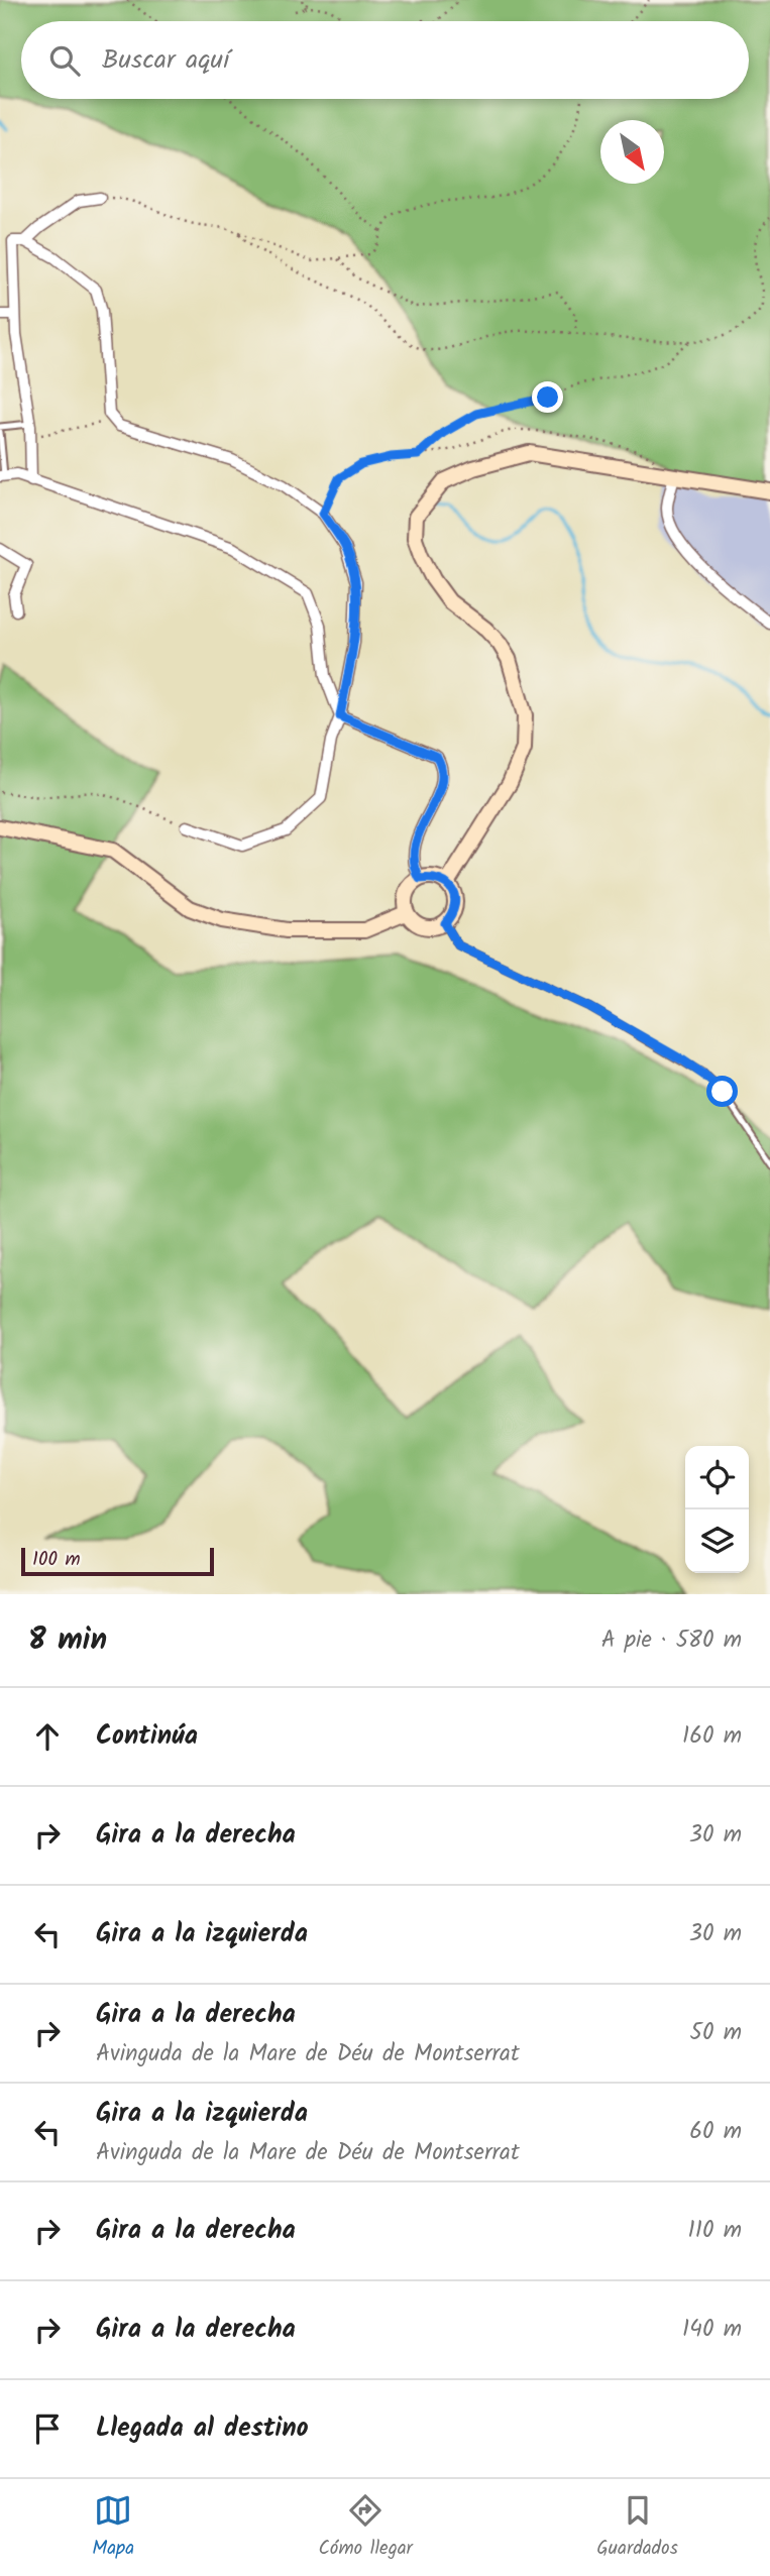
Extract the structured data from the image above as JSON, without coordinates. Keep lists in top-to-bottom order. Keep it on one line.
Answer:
{"scale_bar":"100 m","north":"bottom right","page":{"search":"Buscar aquí","scale":"100 m","heading":["8 min","A pie · 580 m"],"list":[["Continúa","160 m"],["Gira a la derecha","30 m"],["Gira a la izquierda","30 m"],["Gira a la derecha","Avinguda de la Mare de Déu de Montserrat","50 m"],["Gira a la izquierda","Avinguda de la Mare de Déu de Montserrat","60 m"],["Gira a la derecha","110 m"],["Gira a la derecha","140 m"],"Llegada al destino"],"nav":["Mapa","Cómo llegar","Guardados"]}}
